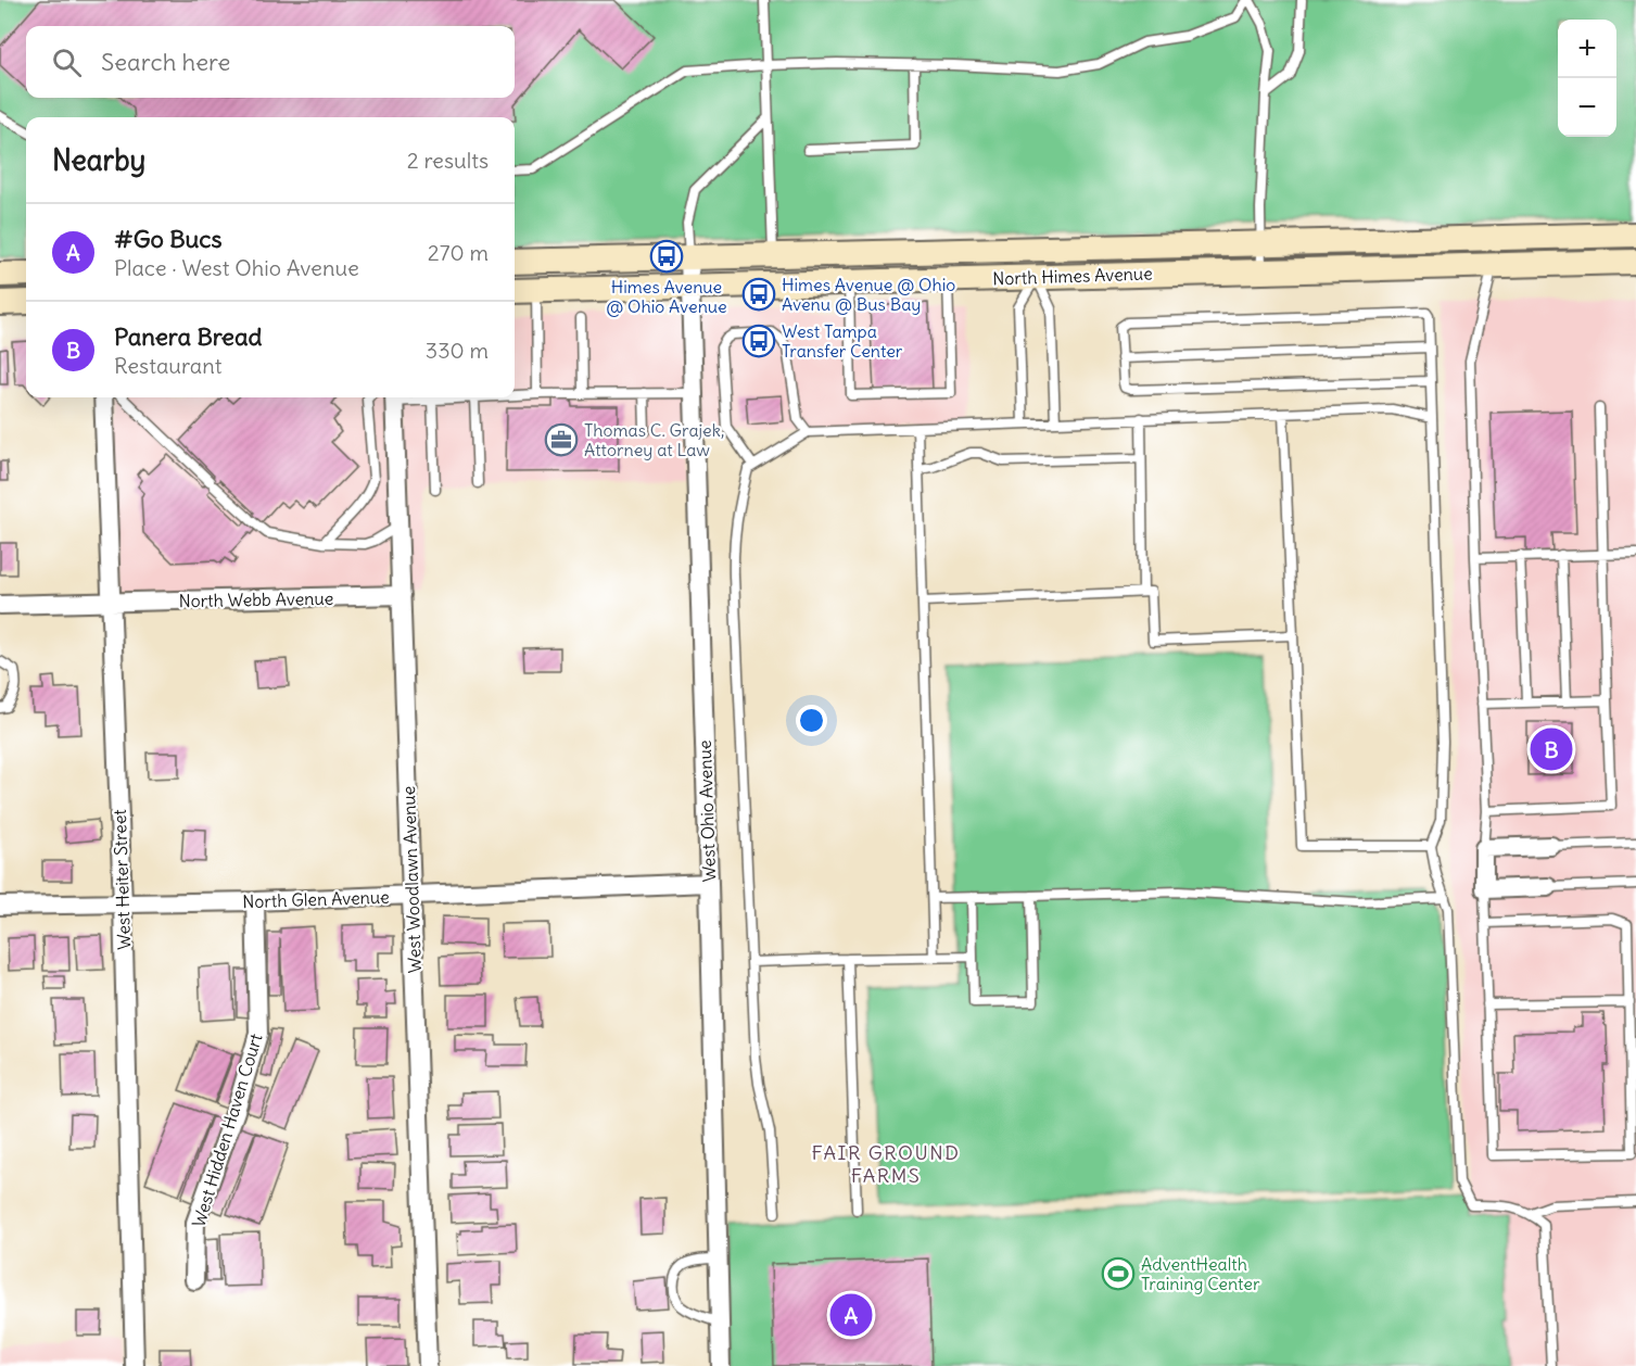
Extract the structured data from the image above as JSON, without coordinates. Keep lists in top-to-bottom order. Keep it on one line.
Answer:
{"streets":{"street":["North Himes Avenue","North Webb Avenue","West Ohio Avenue","West Heiter Street","West Woodlawn Avenue","North Glen Avenue","West Hidden Haven Court"]},"crossings":[["North Himes Avenue","West Ohio Avenue"],["North Webb Avenue","West Heiter Street"],["North Webb Avenue","West Woodlawn Avenue"],["West Ohio Avenue","North Glen Avenue"],["West Heiter Street","North Glen Avenue"],["West Woodlawn Avenue","North Glen Avenue"],["North Glen Avenue","West Hidden Haven Court"]],"districts":["FAIR GROUND FARMS"],"places":{"bus stop":["Himes Avenue @ Ohio Avenue","Himes Avenue @ Ohio Avenu @ Bus Bay","West Tampa Transfer Center"],"office":["Thomas C. Grajek, Attorney at Law"],"sports":["AdventHealth Training Center"]},"page":{"map_buttons":["+","−"],"search":"Search here","heading":["Nearby","2 results"],"list":[{"mark":"A","name":"#Go Bucs","note":"Place · West Ohio Avenue","value":"270 m"},{"mark":"B","name":"Panera Bread","note":"Restaurant","value":"330 m"}],"pins":["B","A"]}}
